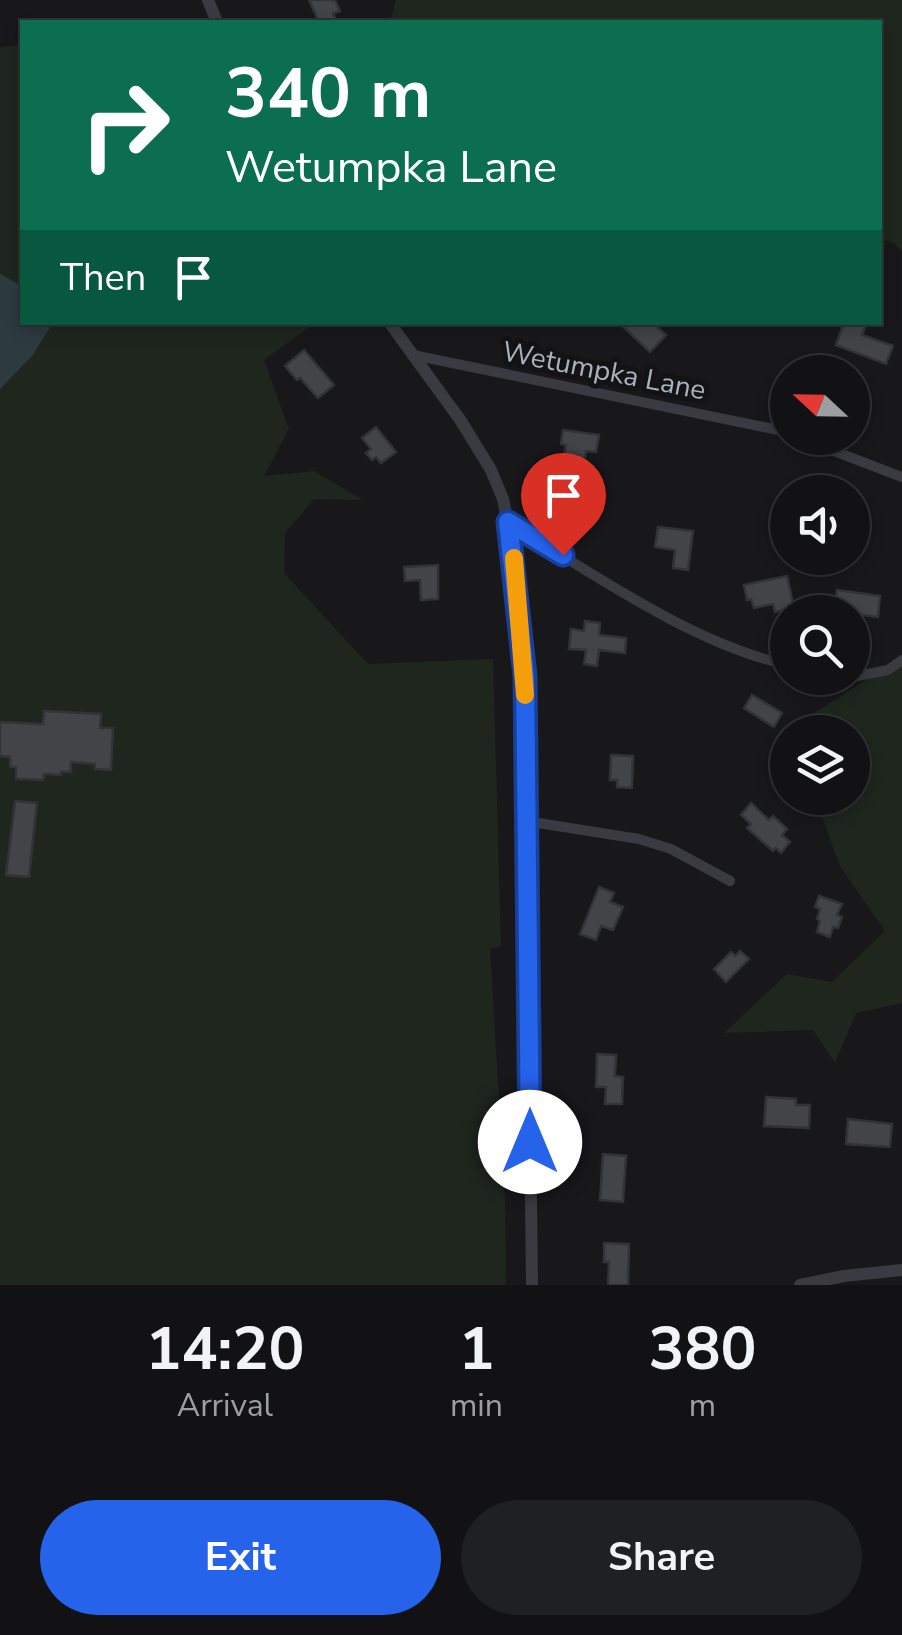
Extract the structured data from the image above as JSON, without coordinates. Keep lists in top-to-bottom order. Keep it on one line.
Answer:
{"streets":{"street":["Wetumpka Lane"]},"north":"left","page":{"turn":["340 m","Wetumpka Lane"],"then":"Then","eta":["14:20","Arrival","1","min","380","m"],"buttons":["Exit","Share"]}}
